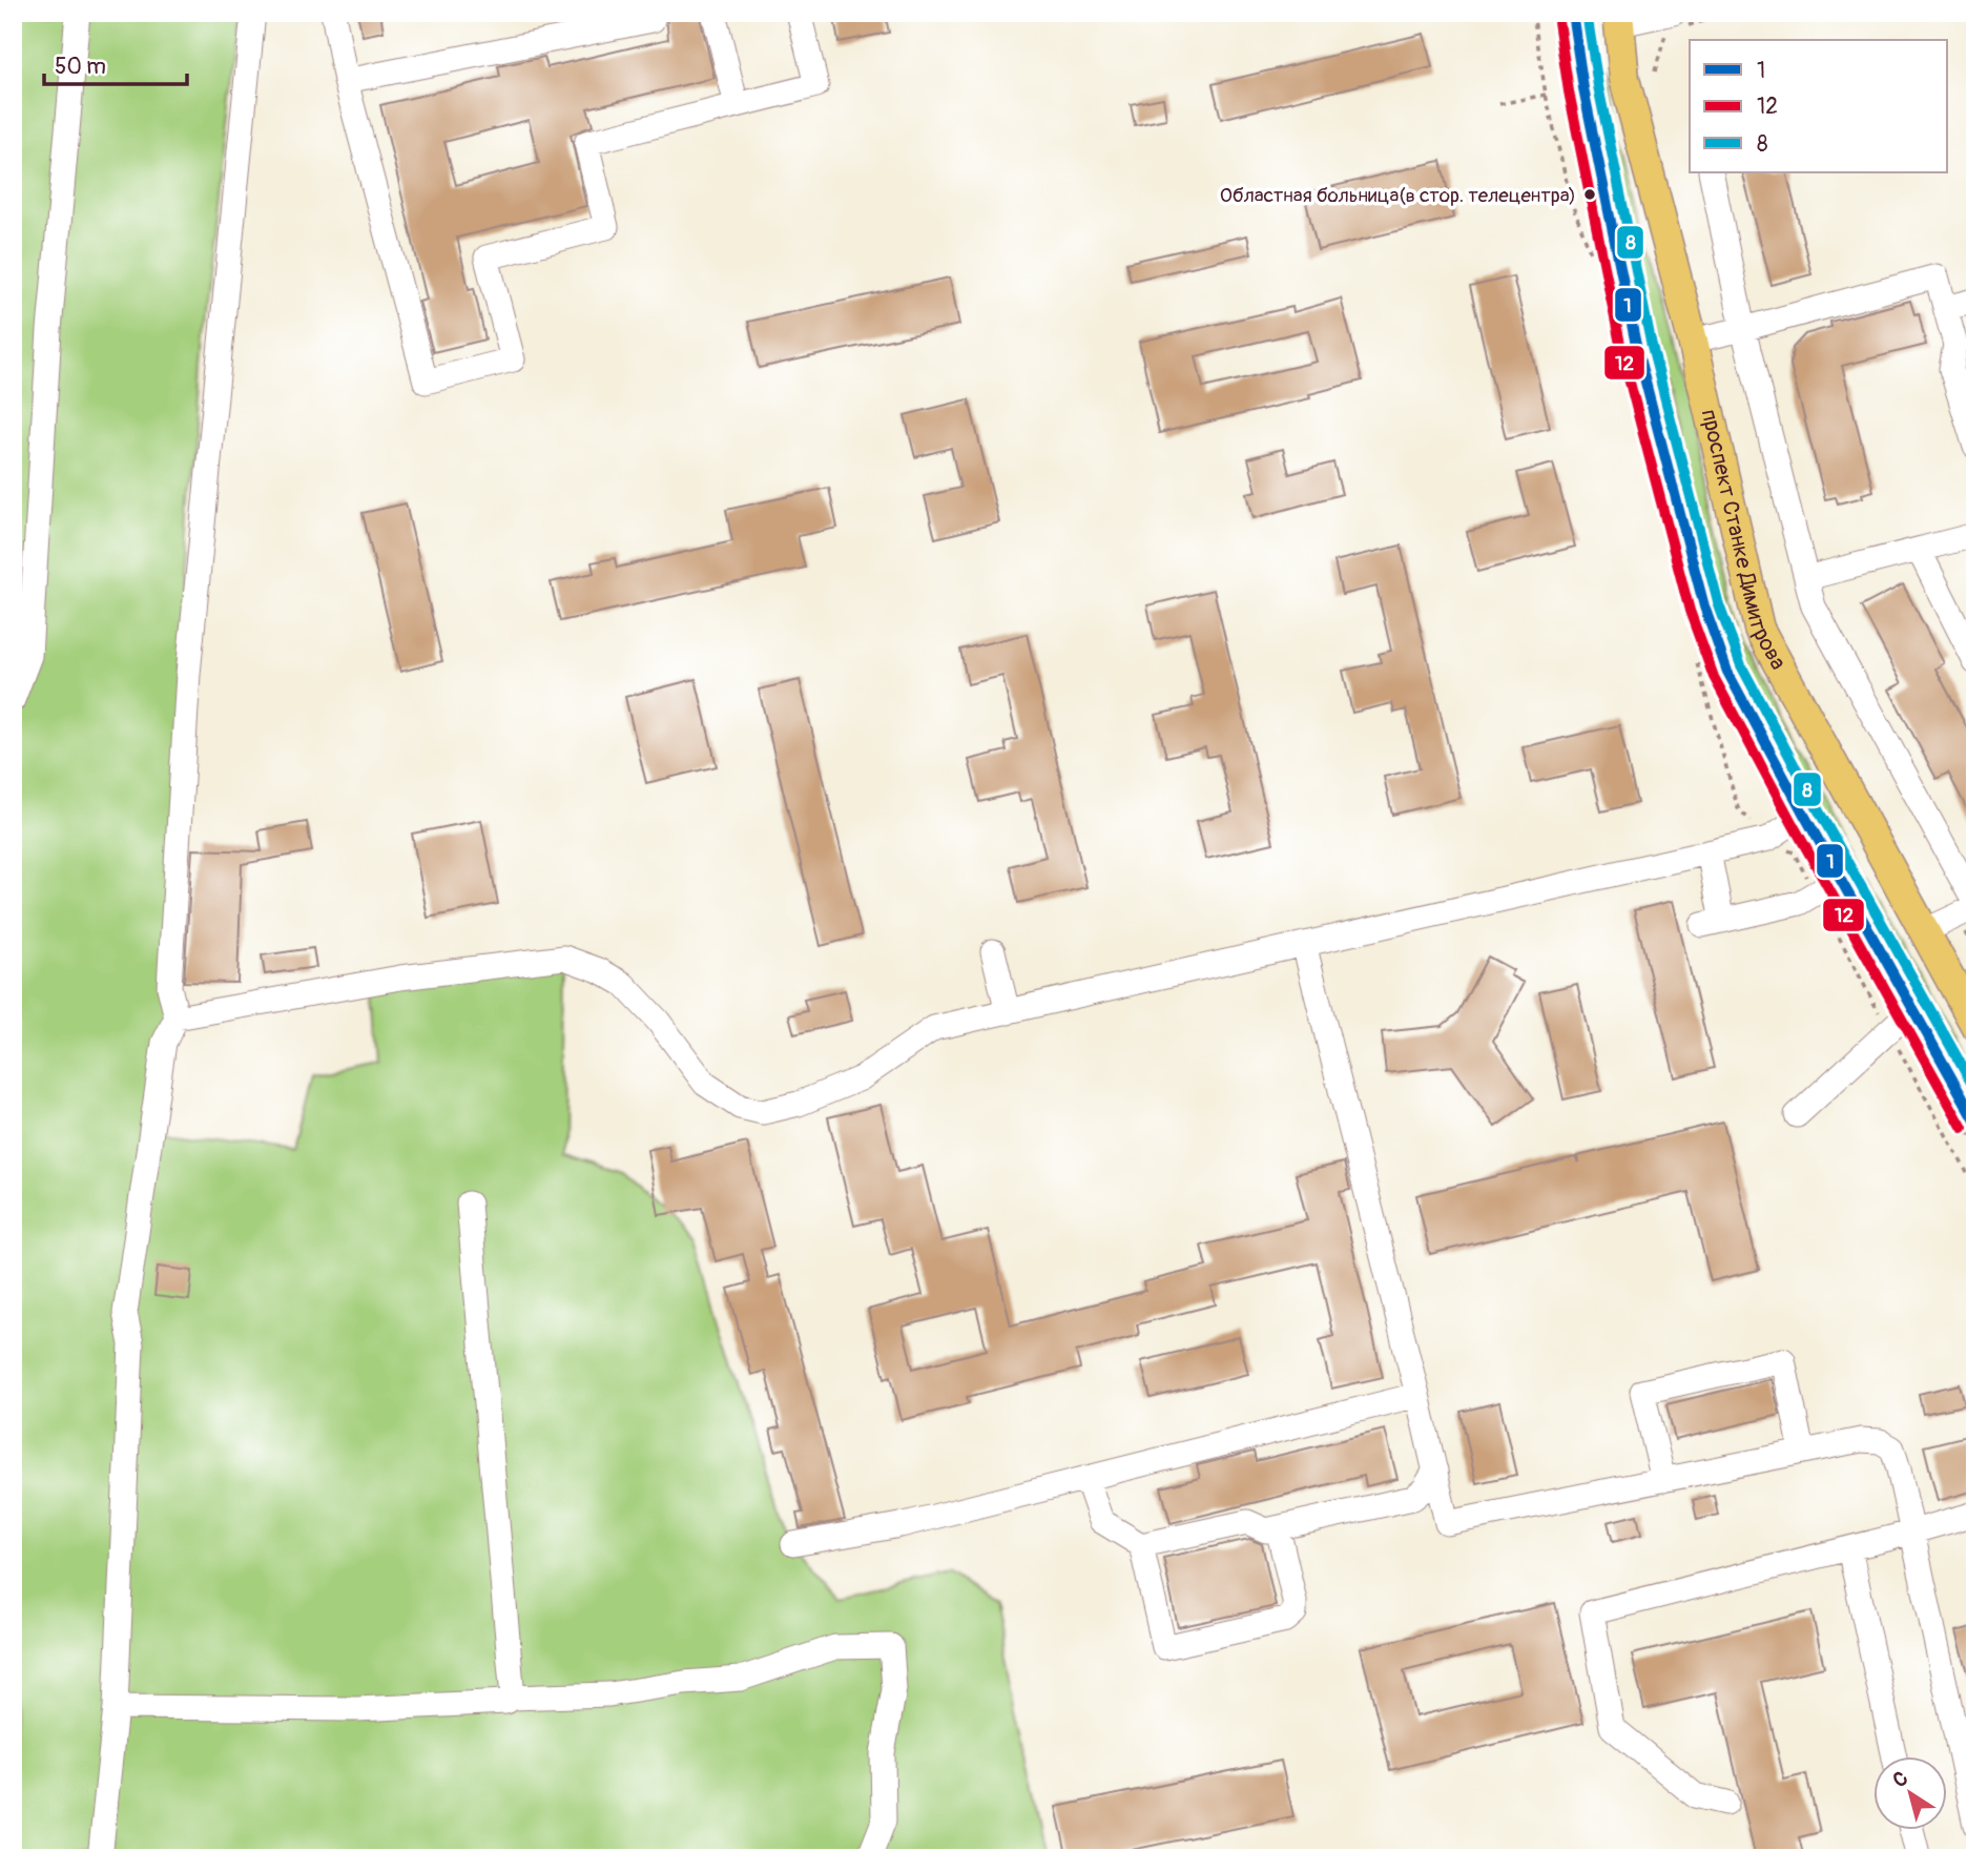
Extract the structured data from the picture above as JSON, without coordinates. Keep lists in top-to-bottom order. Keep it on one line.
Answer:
{"streets":{"main road":["проспект Станке Димитрова"]},"places":["Областная больница(в стор. телецентра)"],"lines":["transit line 1","transit line 8","transit line 12"],"legend":["1","12","8"],"scale_bar":"50 m","north":"top left"}
